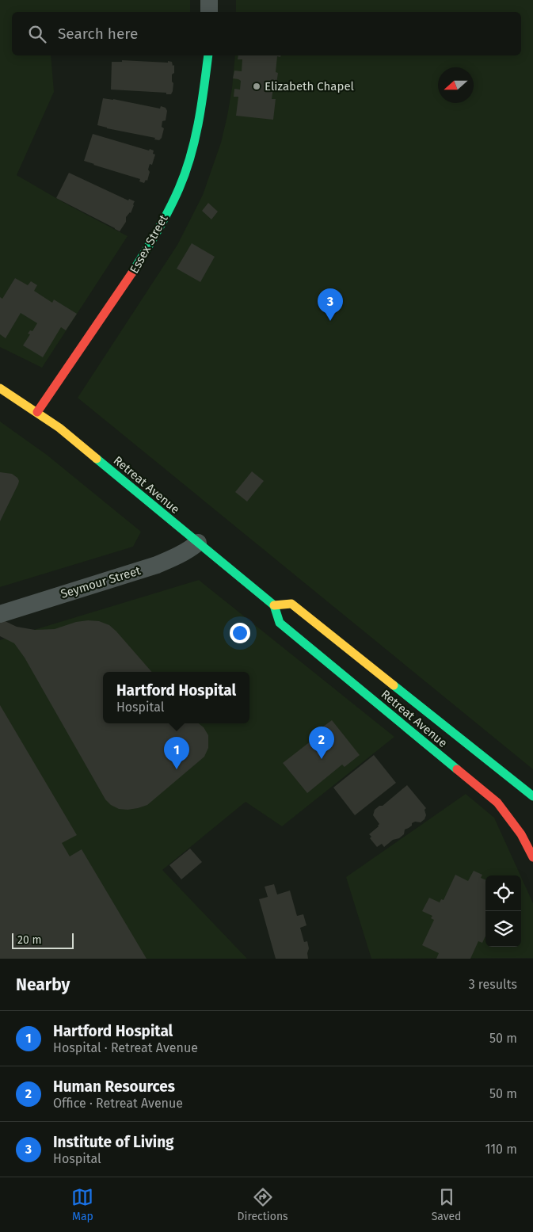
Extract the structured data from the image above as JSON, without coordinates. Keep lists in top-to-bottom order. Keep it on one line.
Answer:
{"streets":{"main road":["Essex Street","Retreat Avenue"],"street":["Seymour Street"]},"crossings":[["Essex Street","Retreat Avenue"],["Retreat Avenue","Seymour Street"]],"places":["Elizabeth Chapel"],"scale_bar":"20 m","north":"left","page":{"search":"Search here","pins":["3","2","1"],"popup":["Hartford Hospital","Hospital"],"scale":"20 m","heading":["Nearby","3 results"],"list":[{"mark":"1","name":"Hartford Hospital","note":"Hospital · Retreat Avenue","value":"50 m"},{"mark":"2","name":"Human Resources","note":"Office · Retreat Avenue","value":"50 m"},{"mark":"3","name":"Institute of Living","note":"Hospital","value":"110 m"}],"nav":["Map","Directions","Saved"]}}
